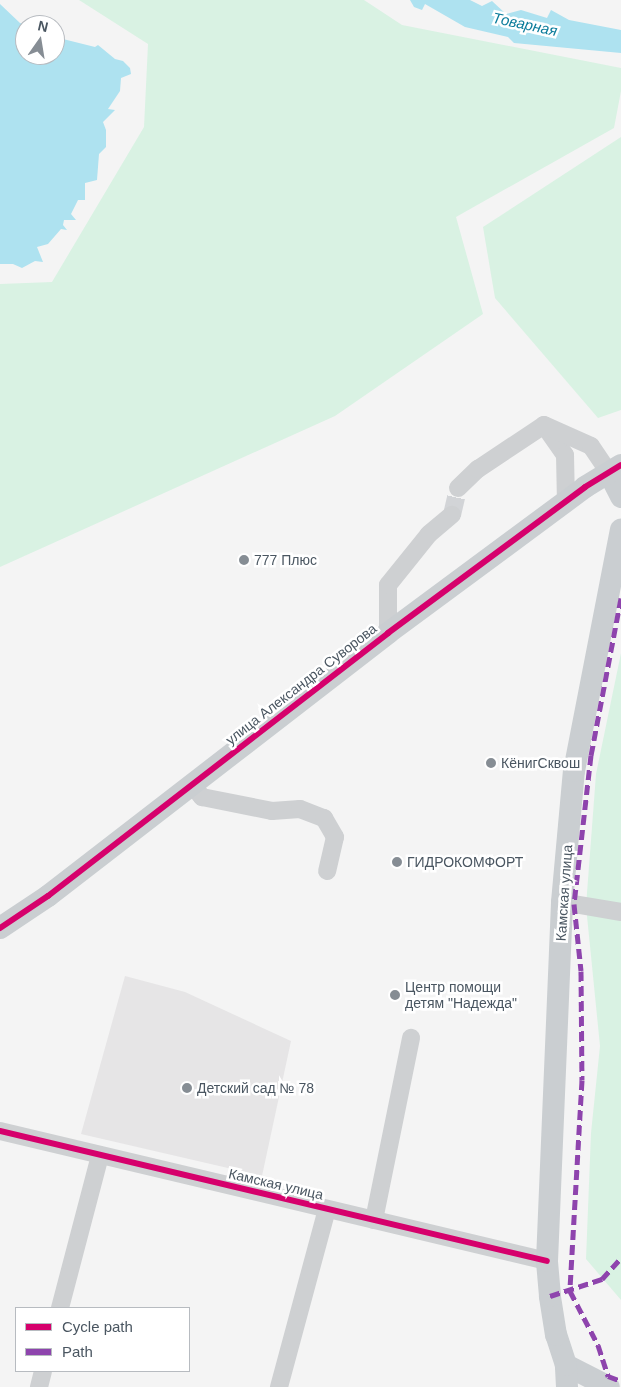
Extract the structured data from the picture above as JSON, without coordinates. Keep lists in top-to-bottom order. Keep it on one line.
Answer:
{"streets":{"main road":["улица Александра Суворова","Камская улица"]},"water":["Товарная"],"places":["777 Плюс","КёнигСквош","ГИДРОКОМФОРТ","Центр помощи детям \"Надежда\"","Детский сад № 78"],"legend":["Cycle path","Path"],"north":"top"}
